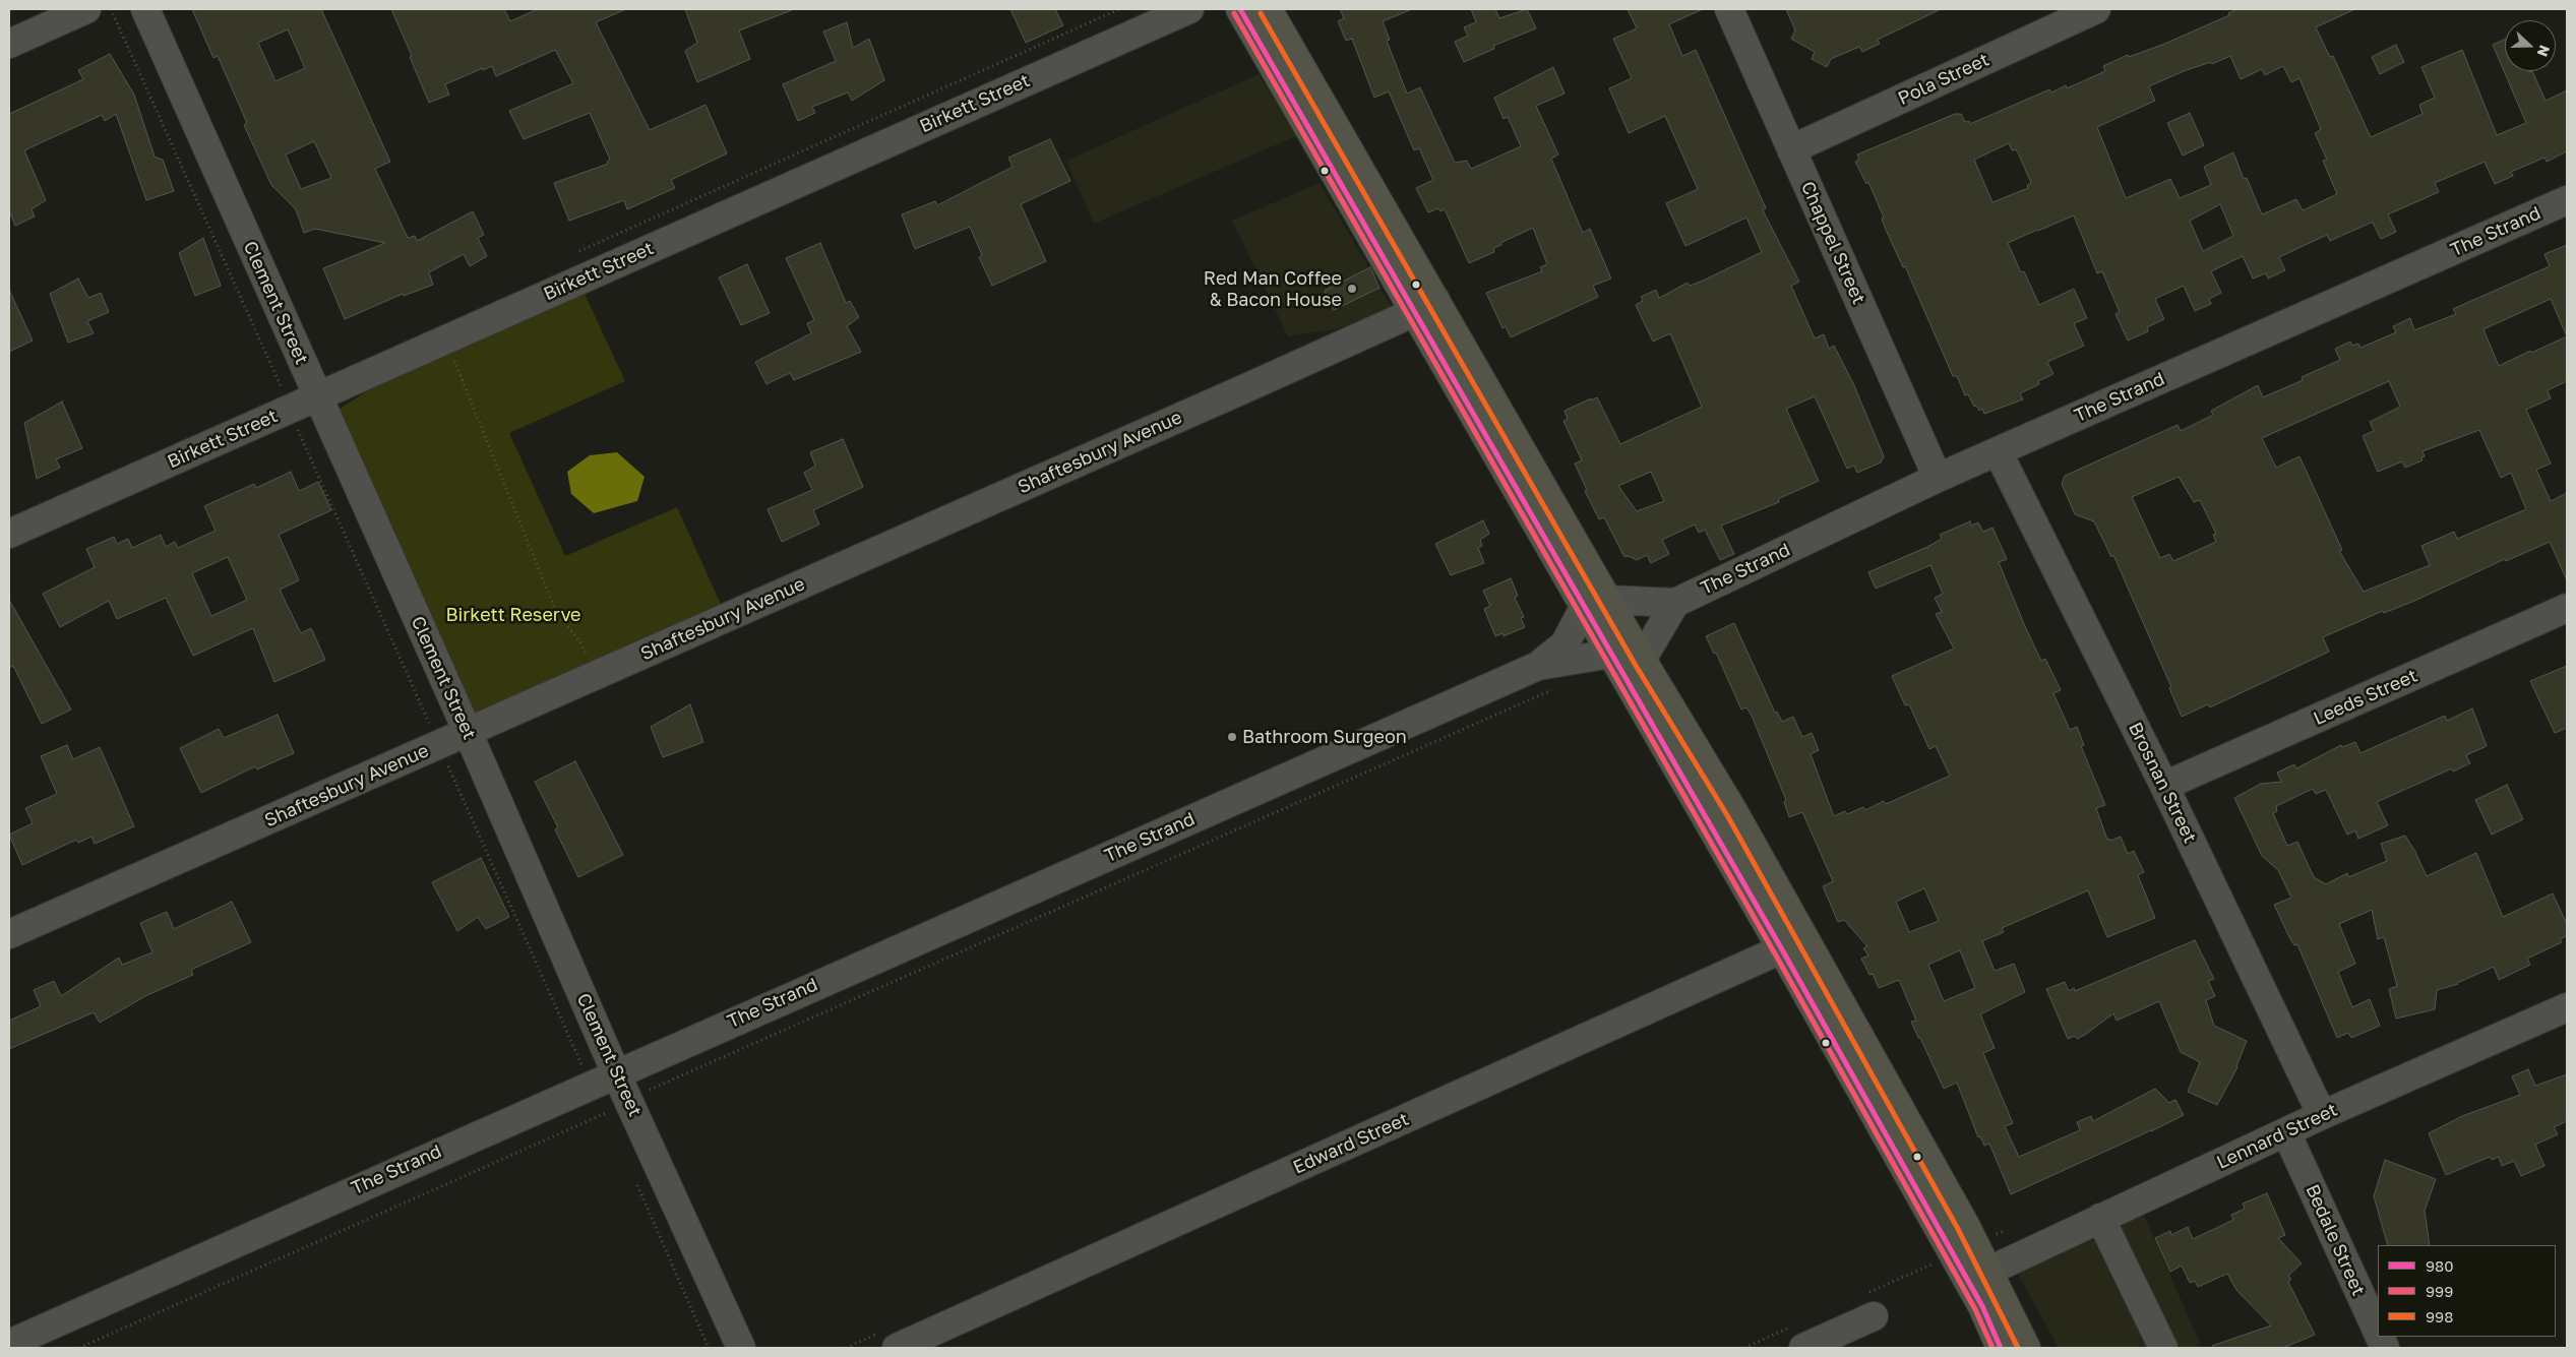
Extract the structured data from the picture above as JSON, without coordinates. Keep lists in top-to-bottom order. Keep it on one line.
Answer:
{"streets":{"street":["Pola Street","Birkett Street","The Strand","Chappel Street","Clement Street","Shaftesbury Avenue","Leeds Street","Brosnan Street","Lennard Street","Edward Street","Bedale Street"]},"crossings":[["Pola Street","Chappel Street"],["Birkett Street","Clement Street"],["The Strand","Chappel Street"],["The Strand","Clement Street"],["The Strand","Brosnan Street"],["Clement Street","Shaftesbury Avenue"],["Leeds Street","Brosnan Street"],["Brosnan Street","Lennard Street"],["Lennard Street","Bedale Street"]],"parks":["Birkett Reserve"],"places":["Red Man Coffee & Bacon House","Bathroom Surgeon"],"lines":["transit line 980","transit line 999","transit line 998"],"legend":["980","999","998"],"north":"right"}
